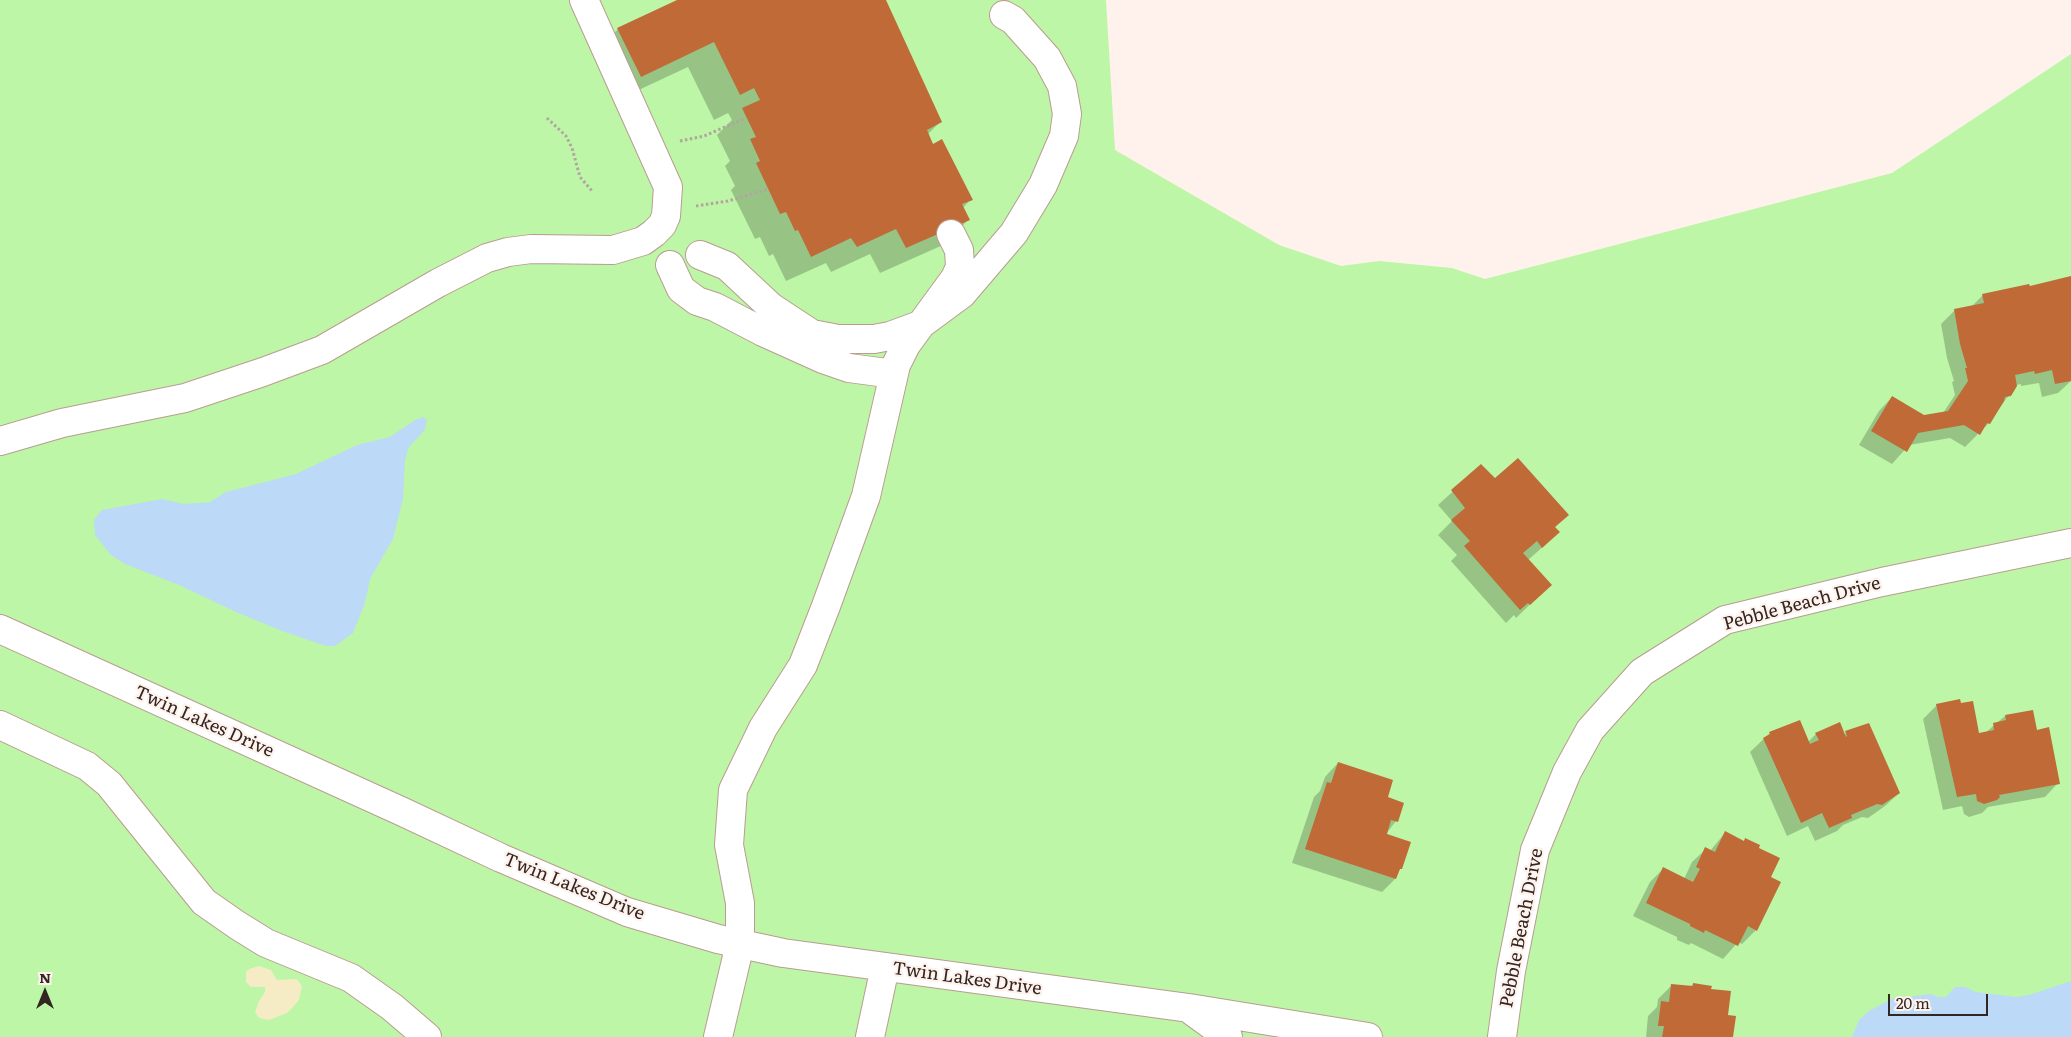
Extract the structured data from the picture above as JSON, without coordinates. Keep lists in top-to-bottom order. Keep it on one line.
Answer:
{"streets":{"street":["Pebble Beach Drive","Twin Lakes Drive"]},"scale_bar":"20 m","north":"top"}
